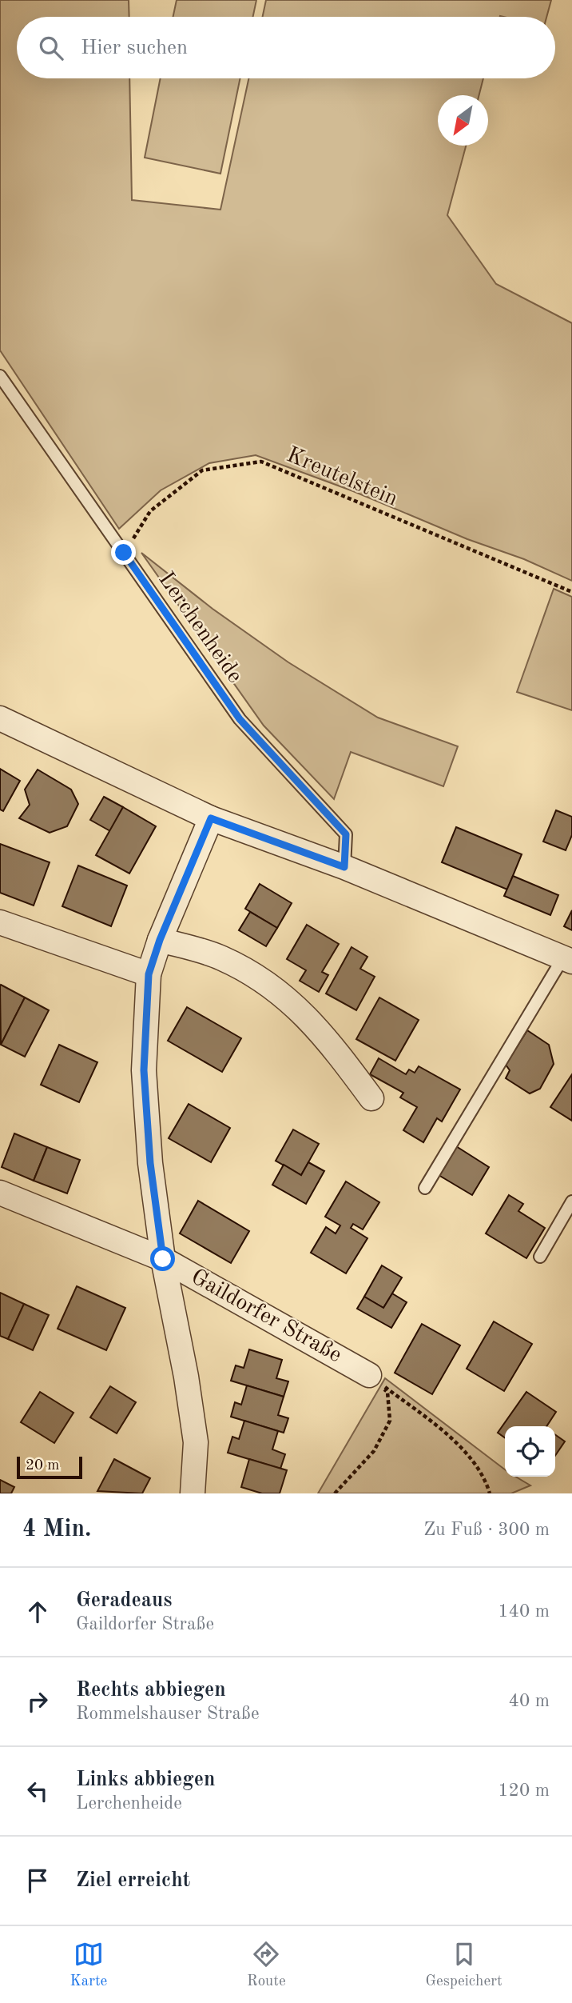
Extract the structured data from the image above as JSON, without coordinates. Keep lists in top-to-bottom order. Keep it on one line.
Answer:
{"streets":{"street":["Gaildorfer Straße"],"lane":["Lerchenheide"],"path":["Kreutelstein"]},"crossings":[["Kreutelstein","Lerchenheide"]],"scale_bar":"20 m","north":"bottom left","page":{"search":"Hier suchen","scale":"20 m","heading":["4 Min.","Zu Fuß · 300 m"],"list":[["Geradeaus","Gaildorfer Straße","140 m"],["Rechts abbiegen","Rommelshauser Straße","40 m"],["Links abbiegen","Lerchenheide","120 m"],"Ziel erreicht"],"nav":["Karte","Route","Gespeichert"]}}
